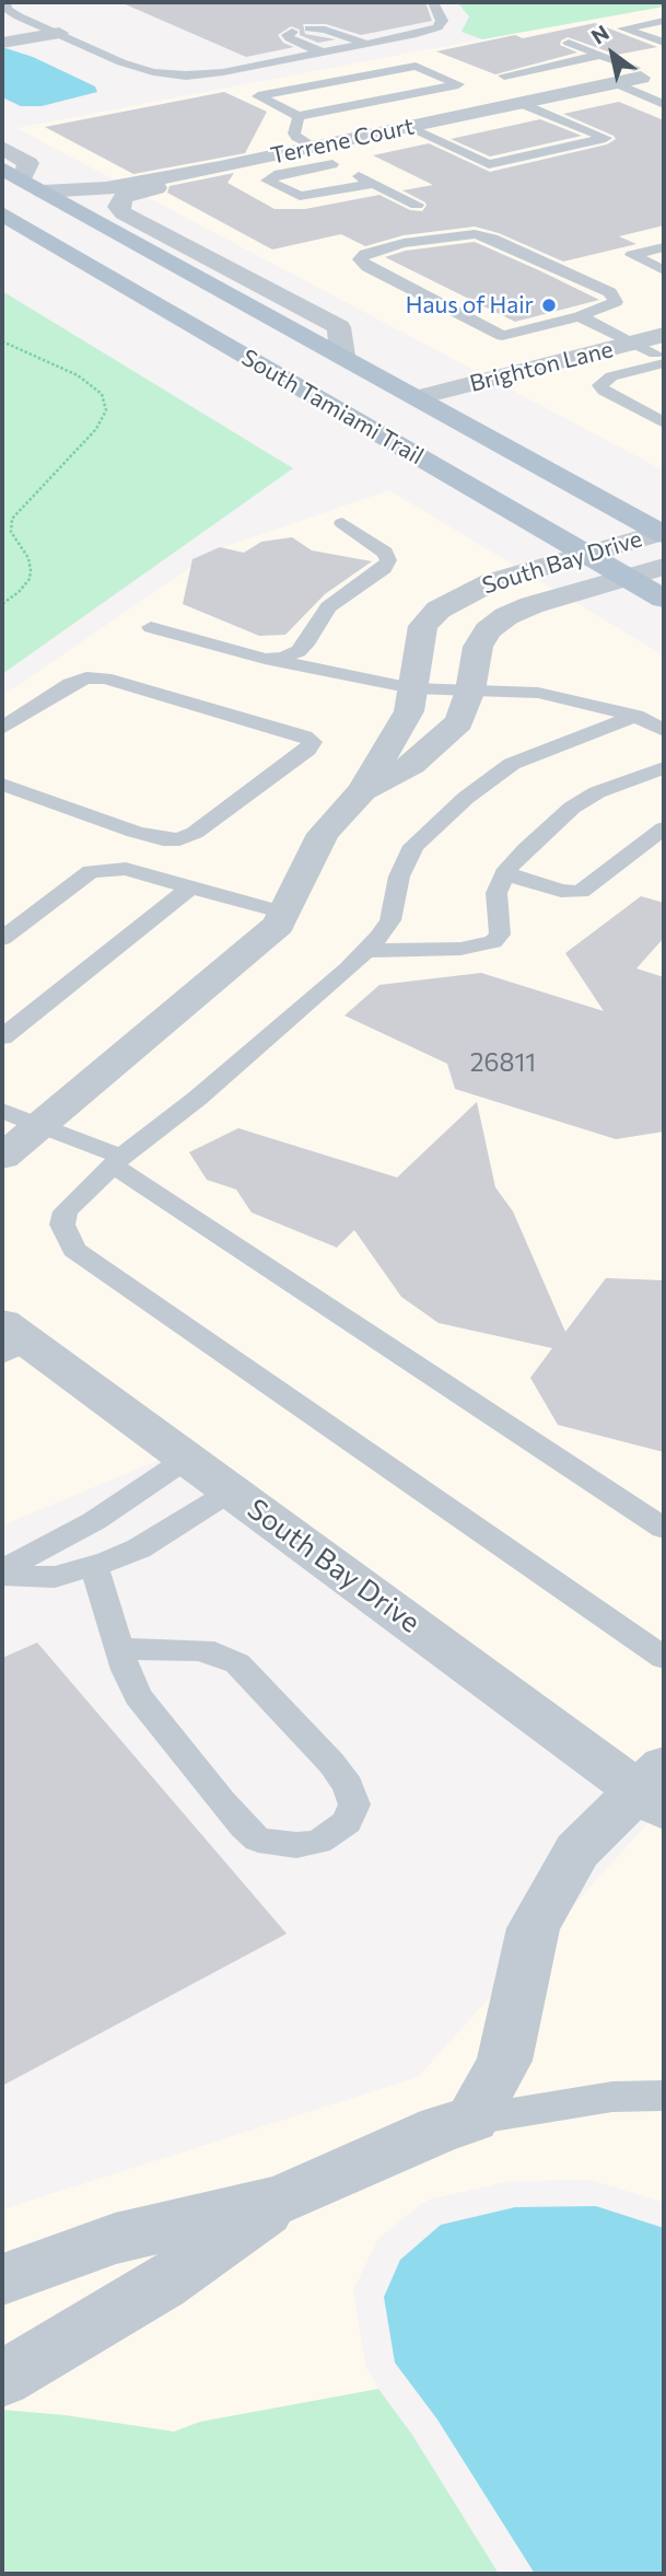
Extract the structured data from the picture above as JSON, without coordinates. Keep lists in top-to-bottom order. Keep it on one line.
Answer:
{"streets":{"main road":["South Tamiami Trail"],"street":["Terrene Court","Brighton Lane","South Bay Drive"]},"crossings":[["Terrene Court","South Tamiami Trail"],["Brighton Lane","South Tamiami Trail"],["South Tamiami Trail","South Bay Drive"]],"places":["Haus of Hair"],"house_numbers":["26811"],"north":"top left"}
